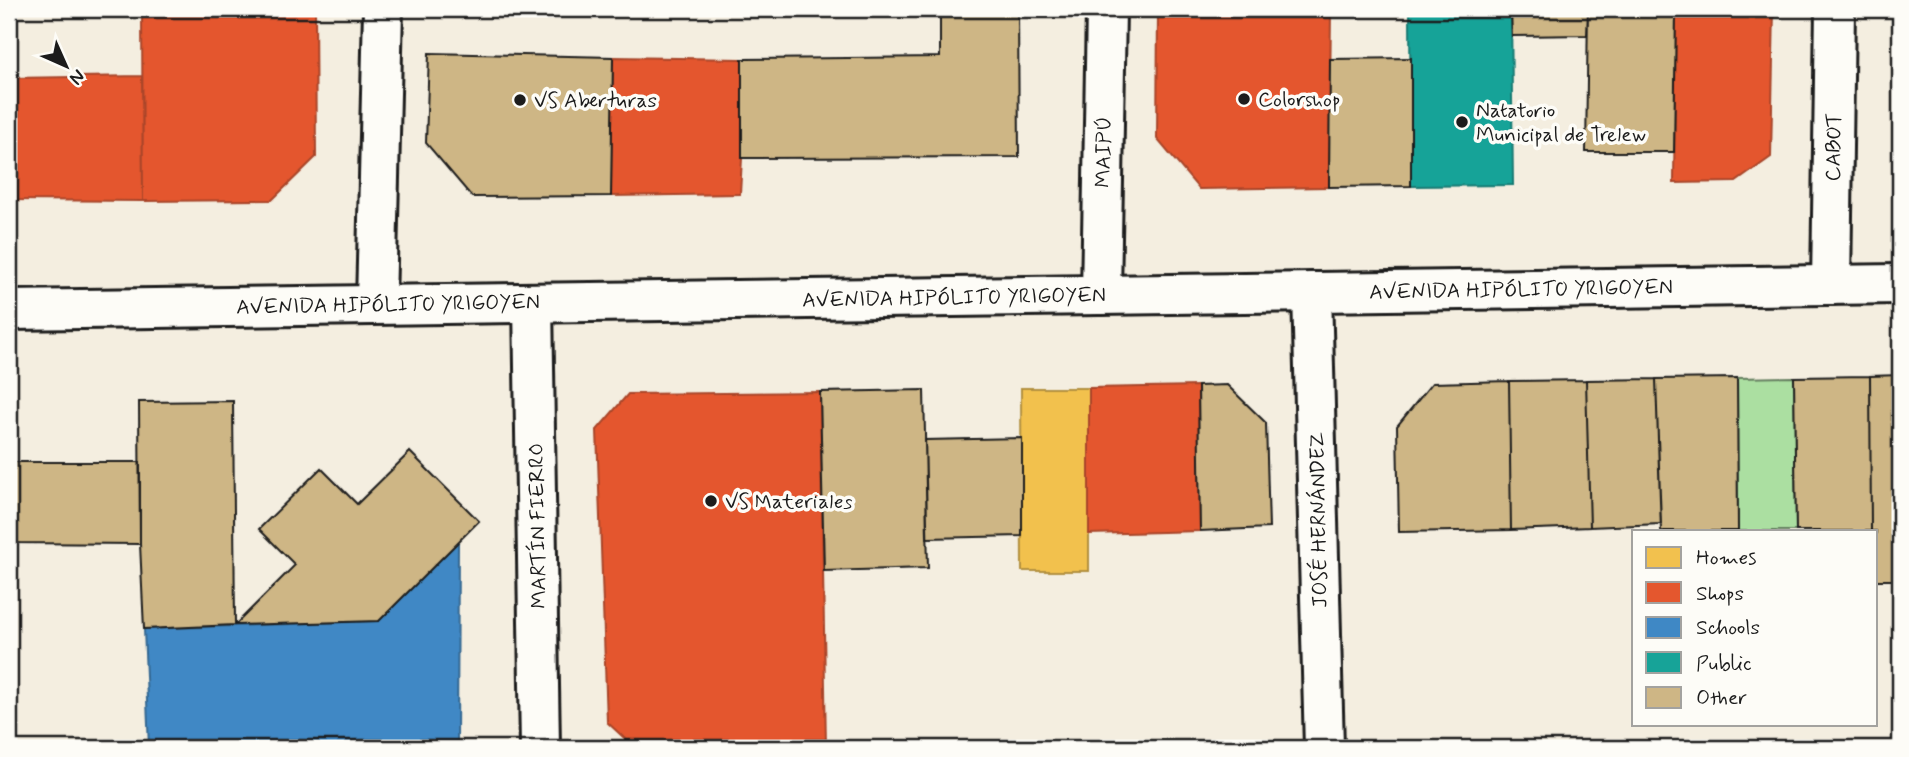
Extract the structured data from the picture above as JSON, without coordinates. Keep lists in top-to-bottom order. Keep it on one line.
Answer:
{"streets":{"main road":["CABOT","MAIPÚ","AVENIDA HIPÓLITO YRIGOYEN","JOSÉ HERNÁNDEZ","MARTÍN FIERRO"]},"crossings":[["CABOT","AVENIDA HIPÓLITO YRIGOYEN"],["MAIPÚ","AVENIDA HIPÓLITO YRIGOYEN"],["AVENIDA HIPÓLITO YRIGOYEN","JOSÉ HERNÁNDEZ"],["AVENIDA HIPÓLITO YRIGOYEN","MARTÍN FIERRO"]],"places":["Colorshop","VS Aberturas","Natatorio Municipal de Trelew","VS Materiales"],"legend":["Homes","Shops","Schools","Public","Other"],"north":"bottom right"}
